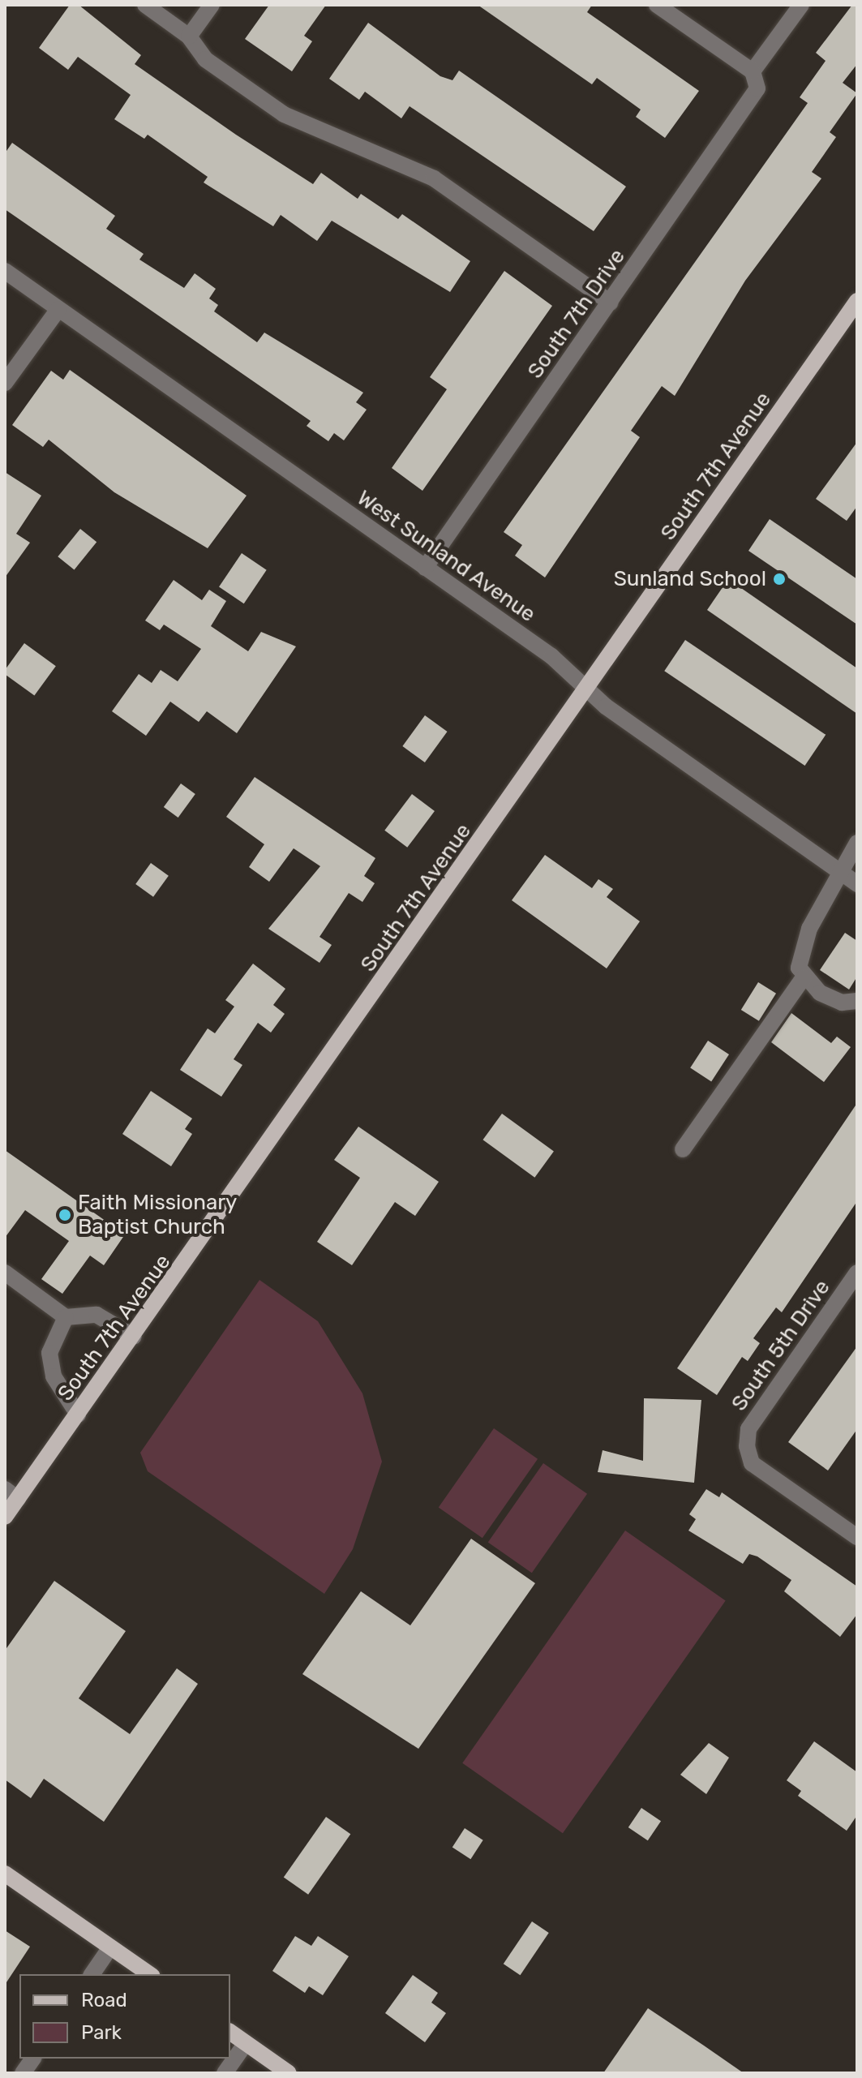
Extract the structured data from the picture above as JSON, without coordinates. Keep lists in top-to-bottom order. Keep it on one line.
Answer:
{"streets":{"main road":["South 7th Avenue"],"street":["South 7th Drive","West Sunland Avenue","South 5th Drive"]},"crossings":[["South 7th Drive","West Sunland Avenue"],["South 7th Avenue","West Sunland Avenue"]],"places":["Sunland School","Faith Missionary Baptist Church"],"legend":["Road","Park"]}
